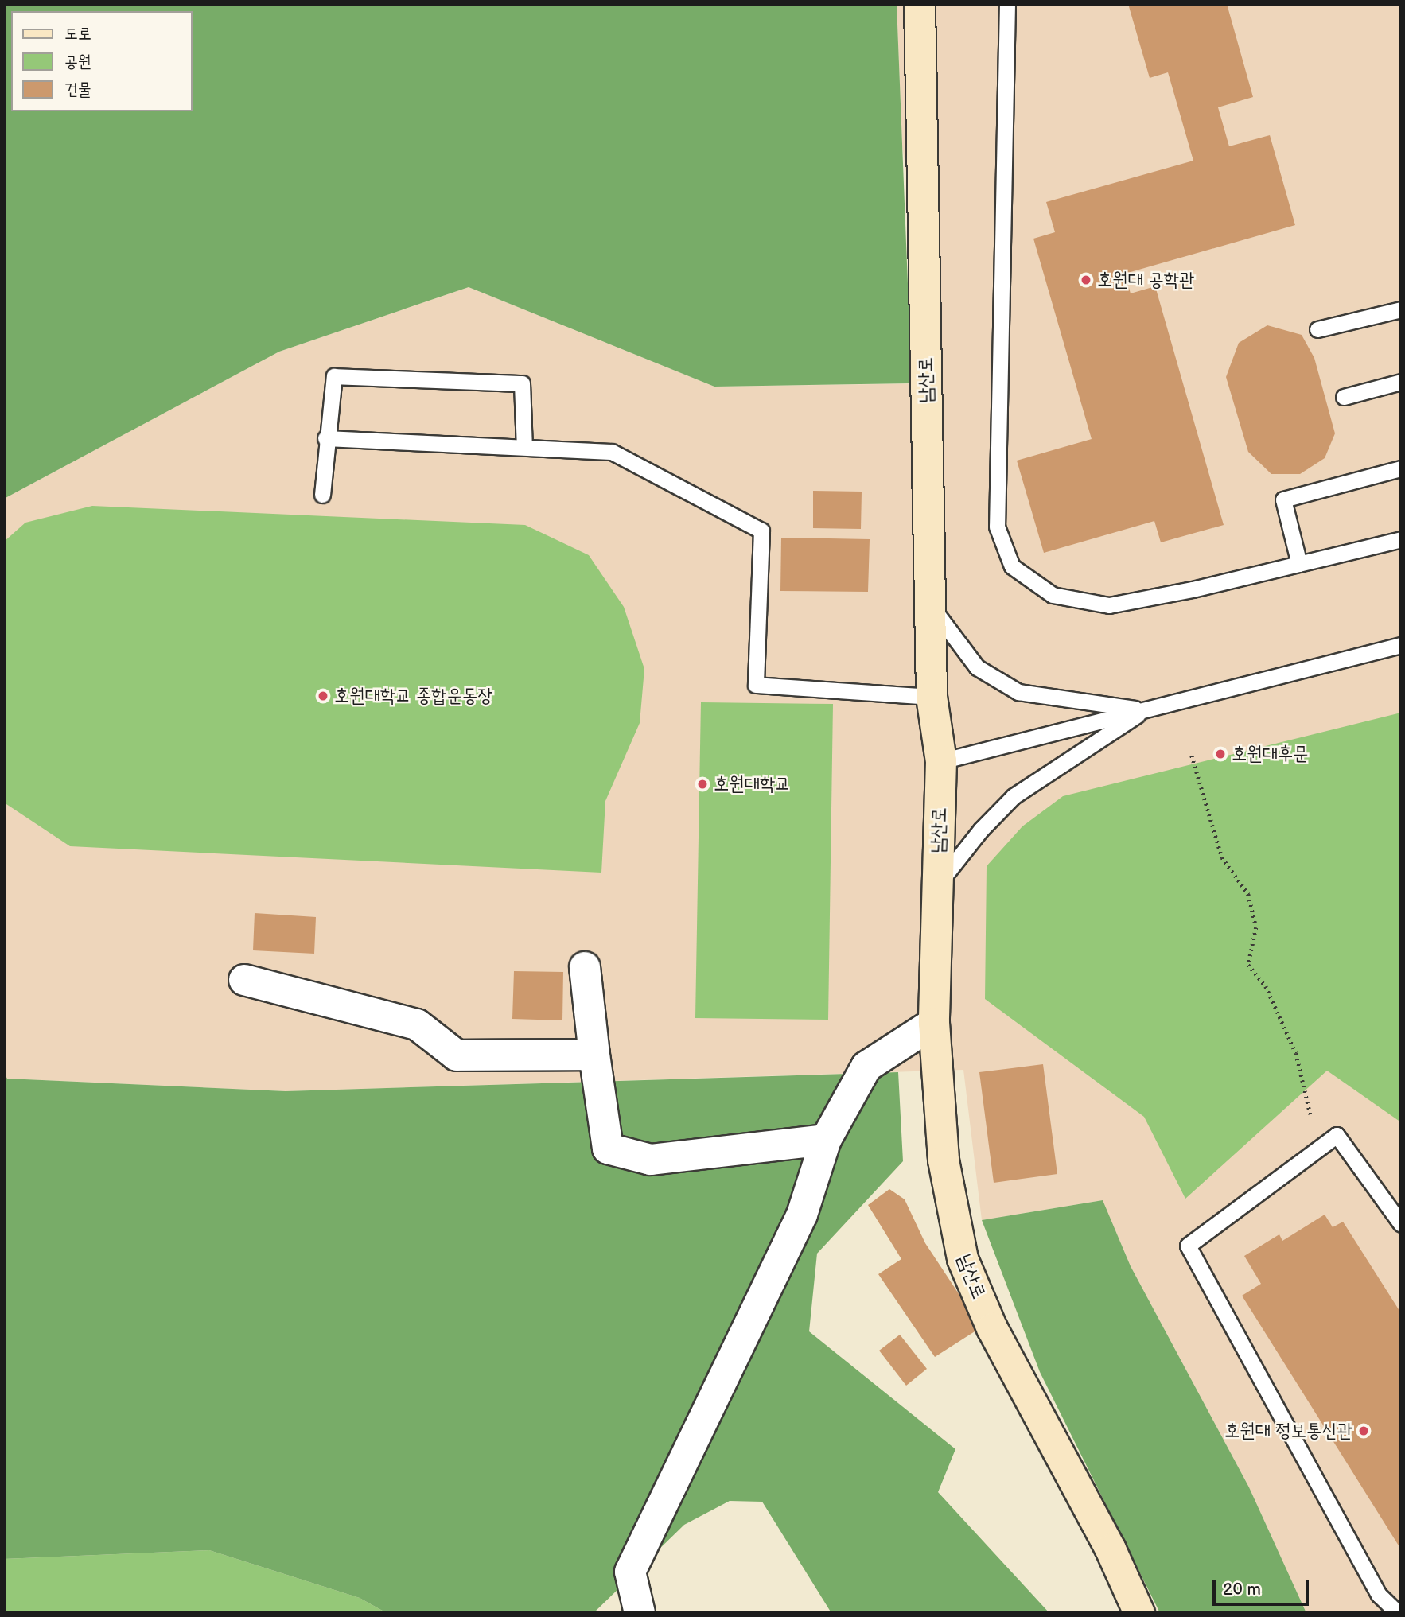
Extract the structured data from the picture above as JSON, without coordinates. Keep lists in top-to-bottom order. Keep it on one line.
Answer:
{"streets":{"street":["남산로"]},"places":["호원대 공학관","호원대학교 종합운동장","호원대후문","호원대학교","호원대 정보통신관"],"legend":["도로","공원","건물"],"scale_bar":"20 m"}
